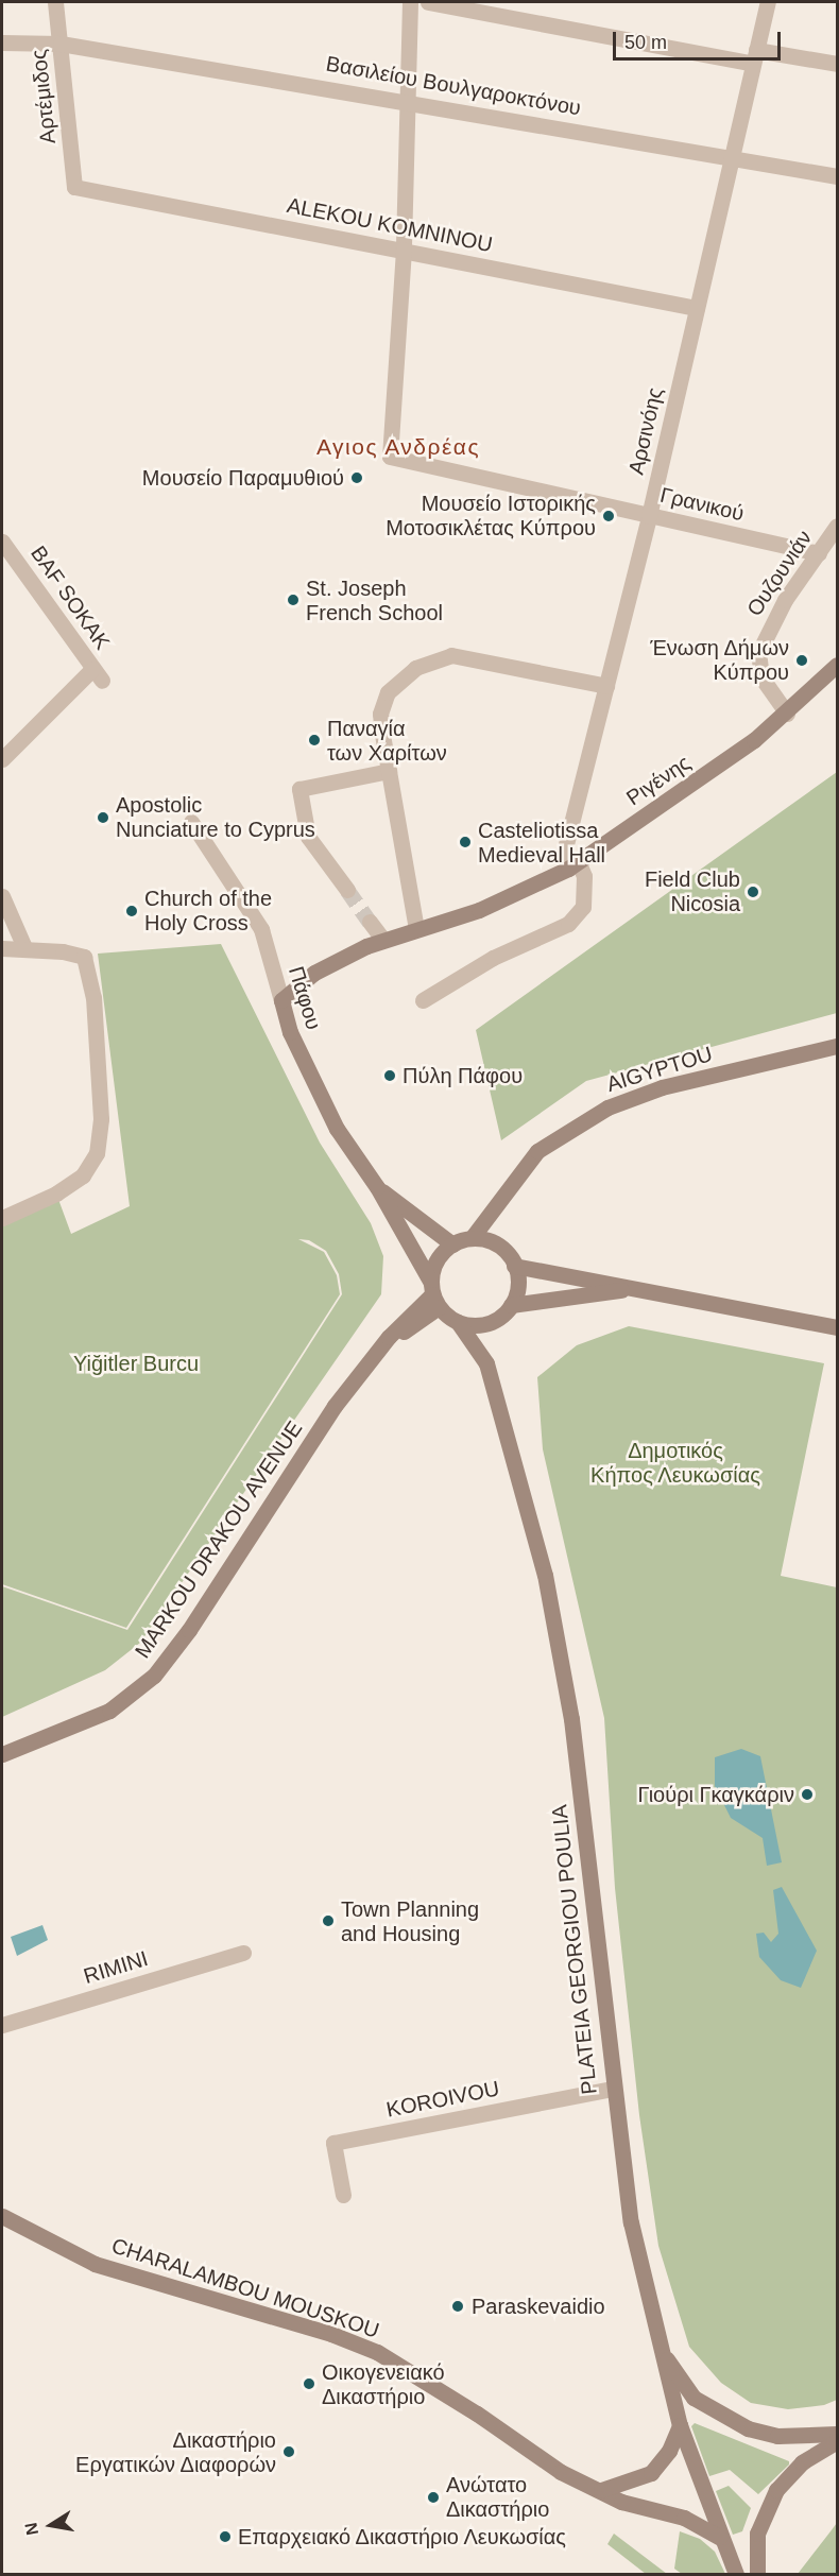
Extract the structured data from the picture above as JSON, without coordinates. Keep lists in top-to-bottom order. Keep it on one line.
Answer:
{"streets":{"main road":["Ριγένης","Πάφου","AIGYPTOU","MARKOU DRAKOU AVENUE","PLATEIA GEORGIOU POULIA","CHARALAMBOU MOUSKOU"],"street":["Βασιλείου Βουλγαροκτόνου","Αρτέμιδος","ALEKOU KOMNINOU","Αρσινόης","Γρανικού","Ουζουνιάν","BAF SOKAK","RIMINI","KOROIVOU"]},"crossings":[["Βασιλείου Βουλγαροκτόνου","Αρτέμιδος"],["Βασιλείου Βουλγαροκτόνου","Αρσινόης"],["Αρτέμιδος","ALEKOU KOMNINOU"],["ALEKOU KOMNINOU","Αρσινόης"],["ALEKOU KOMNINOU","Γρανικού"],["Αρσινόης","Γρανικού"],["Αρσινόης","Ριγένης"],["Γρανικού","Ουζουνιάν"],["Ουζουνιάν","Ριγένης"],["Ριγένης","Πάφου"],["Πάφου","AIGYPTOU"],["Πάφου","MARKOU DRAKOU AVENUE"],["Πάφου","PLATEIA GEORGIOU POULIA"],["AIGYPTOU","MARKOU DRAKOU AVENUE"],["AIGYPTOU","PLATEIA GEORGIOU POULIA"],["MARKOU DRAKOU AVENUE","PLATEIA GEORGIOU POULIA"],["PLATEIA GEORGIOU POULIA","KOROIVOU"],["PLATEIA GEORGIOU POULIA","CHARALAMBOU MOUSKOU"]],"districts":["Αγιος Ανδρέας"],"parks":["Yiğitler Burcu","Δημοτικός Κήπος Λευκωσίας"],"places":["Μουσείο Παραμυθιού","Μουσείο Ιστορικής Μοτοσικλέτας Κύπρου","St. Joseph French School","Ένωση Δήμων Κύπρου","Παναγία των Χαρίτων","Apostolic Nunciature to Cyprus","Casteliotissa Medieval Hall","Field Club Nicosia","Church of the Holy Cross","Πύλη Πάφου","Γιούρι Γκαγκάριν","Town Planning and Housing","Paraskevaidio","Οικογενειακό Δικαστήριο","Δικαστήριο Εργατικών Διαφορών","Ανώτατο Δικαστήριο","Επαρχειακό Δικαστήριο Λευκωσίας"],"scale_bar":"50 m","north":"left"}
